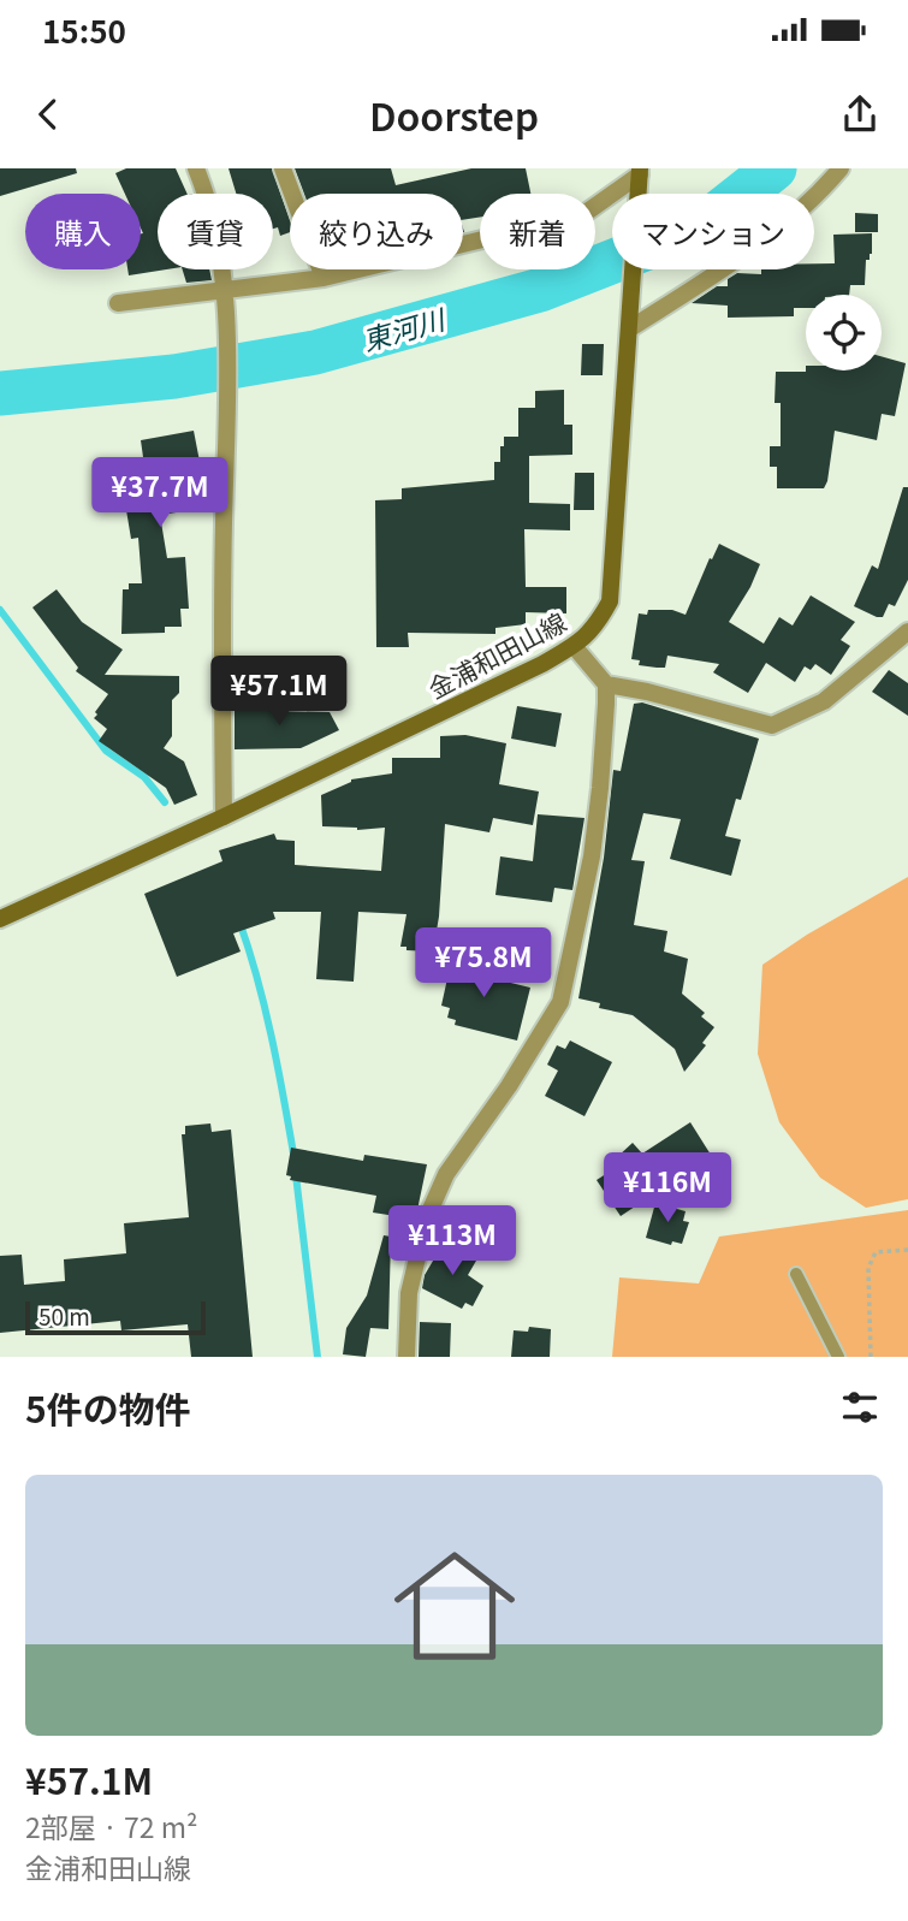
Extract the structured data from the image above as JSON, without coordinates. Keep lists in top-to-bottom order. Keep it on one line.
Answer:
{"streets":{"main road":["金浦和田山線"]},"water":["東河川"],"scale_bar":"50 m","page":{"status":"15:50","header":"Doorstep","chip":["購入","賃貸","絞り込み","新着","マンション"],"price":["¥37.7M","¥57.1M","¥75.8M","¥116M","¥113M"],"scale":"50 m","heading":"5件の物件","list":[{"name":"¥57.1M","note":"2部屋 · 72 m² · 金浦和田山線"}]}}
